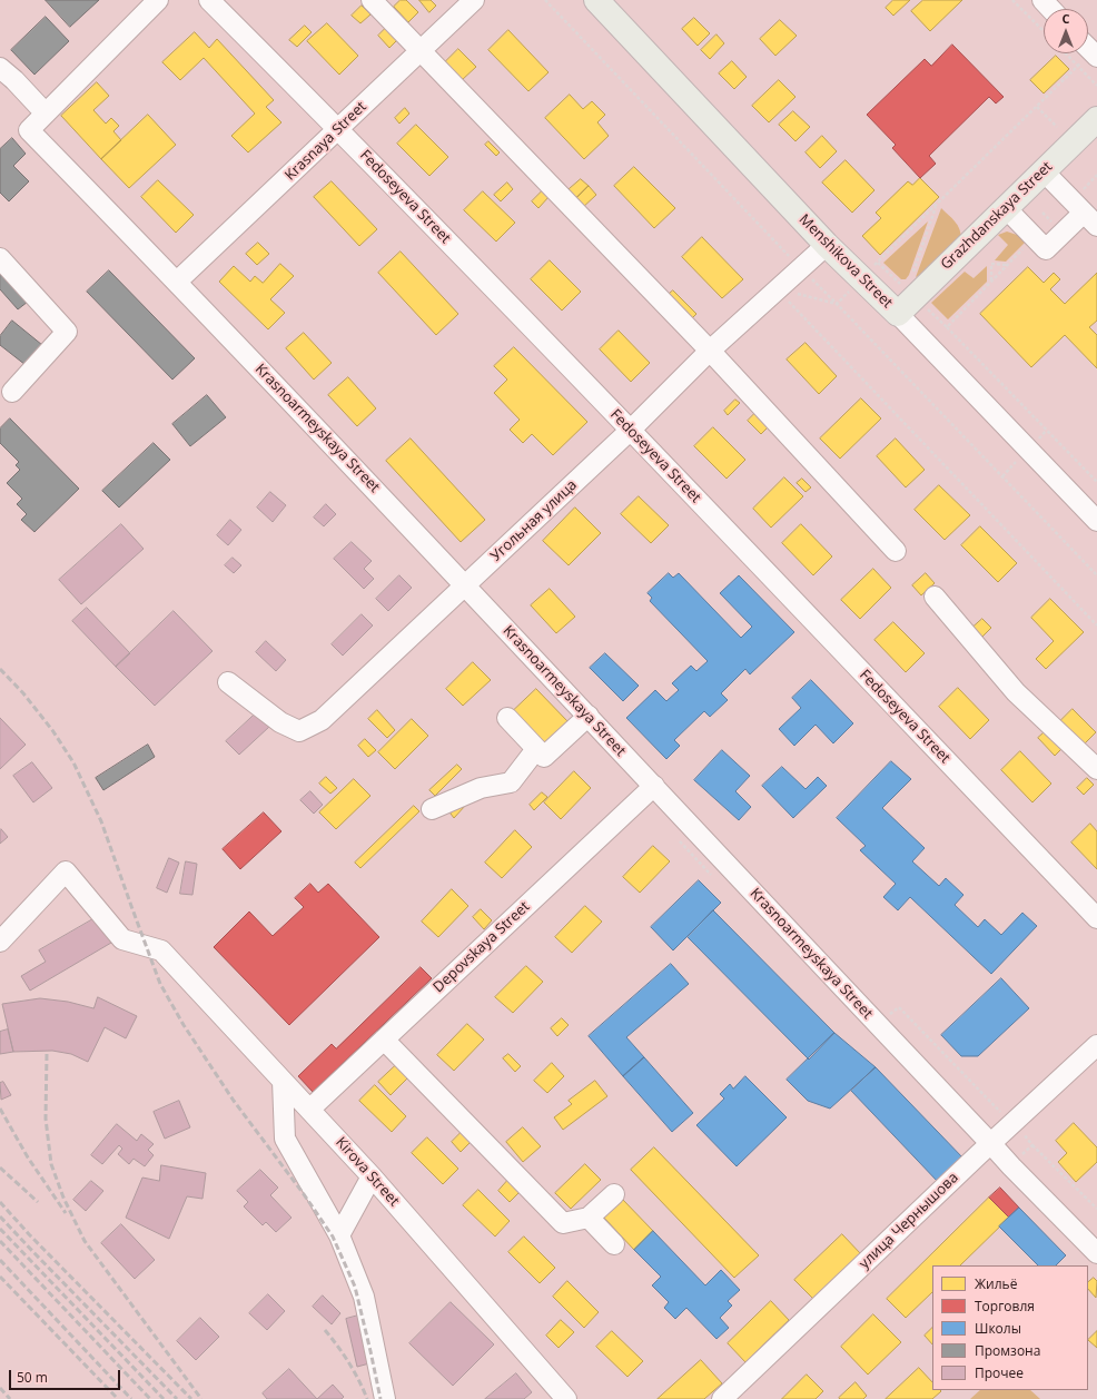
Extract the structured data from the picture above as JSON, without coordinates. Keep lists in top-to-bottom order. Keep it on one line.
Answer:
{"streets":{"main road":["Grazhdanskaya Street","Menshikova Street"],"street":["Krasnaya Street","Fedoseyeva Street","Krasnoarmeyskaya Street","Угольная улица","Depovskaya Street","Kirova Street","улица Чернышова"]},"crossings":[["Krasnaya Street","Fedoseyeva Street"],["Krasnaya Street","Krasnoarmeyskaya Street"],["Fedoseyeva Street","Угольная улица"],["Grazhdanskaya Street","Menshikova Street"],["Menshikova Street","Угольная улица"],["Krasnoarmeyskaya Street","Угольная улица"],["Krasnoarmeyskaya Street","Depovskaya Street"],["Krasnoarmeyskaya Street","улица Чернышова"],["Depovskaya Street","Kirova Street"]],"legend":["Жильё","Торговля","Школы","Промзона","Прочее"],"scale_bar":"50 m","north":"top"}
